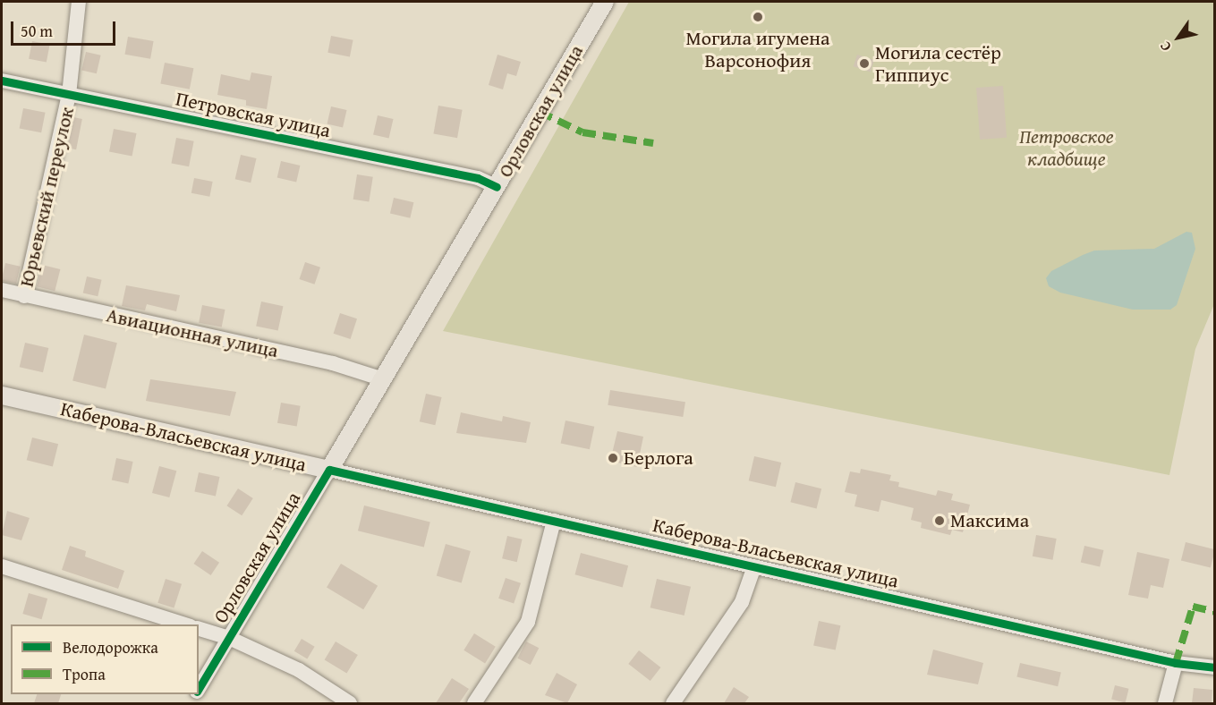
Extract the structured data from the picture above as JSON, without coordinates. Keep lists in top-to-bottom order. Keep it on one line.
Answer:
{"streets":{"main road":["Орловская улица","Каберова-Власьевская улица"],"street":["Петровская улица","Юрьевский переулок","Авиационная улица"]},"crossings":[["Орловская улица","Петровская улица"],["Орловская улица","Авиационная улица"],["Орловская улица","Каберова-Власьевская улица"],["Петровская улица","Юрьевский переулок"],["Юрьевский переулок","Авиационная улица"]],"parks":["Петровское кладбище"],"places":["Могила игумена Варсонофия","Могила сестёр Гиппиус","Берлога","Максима"],"legend":["Велодорожка","Тропа"],"scale_bar":"50 m","north":"bottom left"}
